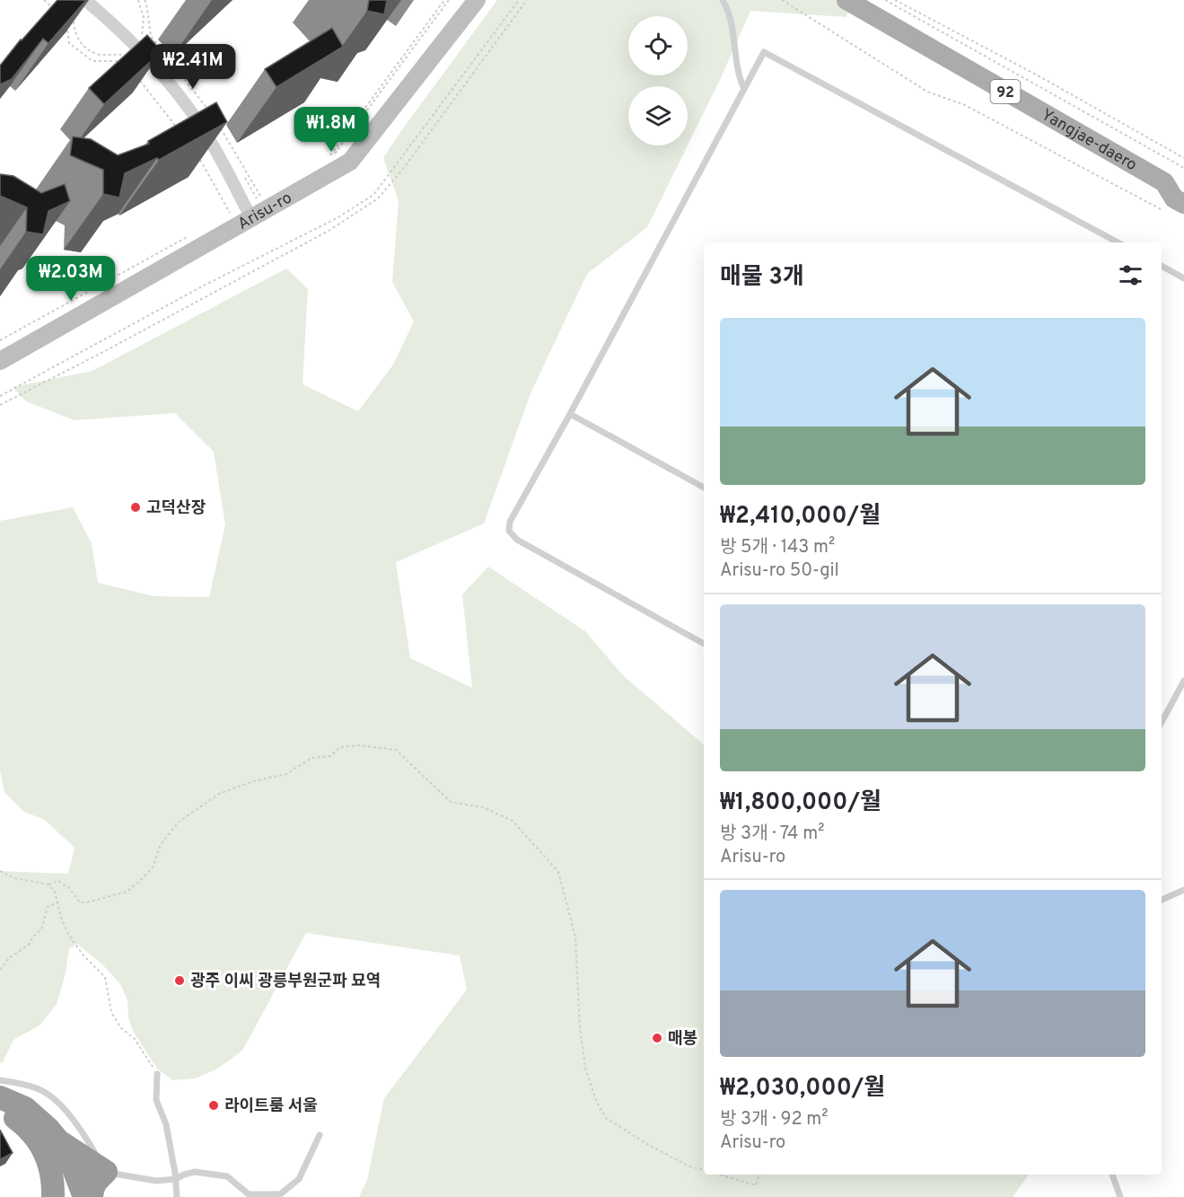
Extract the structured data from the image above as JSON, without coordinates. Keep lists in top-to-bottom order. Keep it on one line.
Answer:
{"streets":{"main road":["92","Yangjae-daero","Arisu-ro"]},"places":["고덕산장","광주 이씨 광릉부원군파 묘역","매봉","라이트룸 서울"],"page":{"price":["₩2.41M","₩1.8M","₩2.03M"],"heading":"매물 3개","list":[{"name":"₩2,410,000/월","note":"방 5개 · 143 m² · Arisu-ro 50-gil"},{"name":"₩1,800,000/월","note":"방 3개 · 74 m² · Arisu-ro"},{"name":"₩2,030,000/월","note":"방 3개 · 92 m² · Arisu-ro"}]}}
